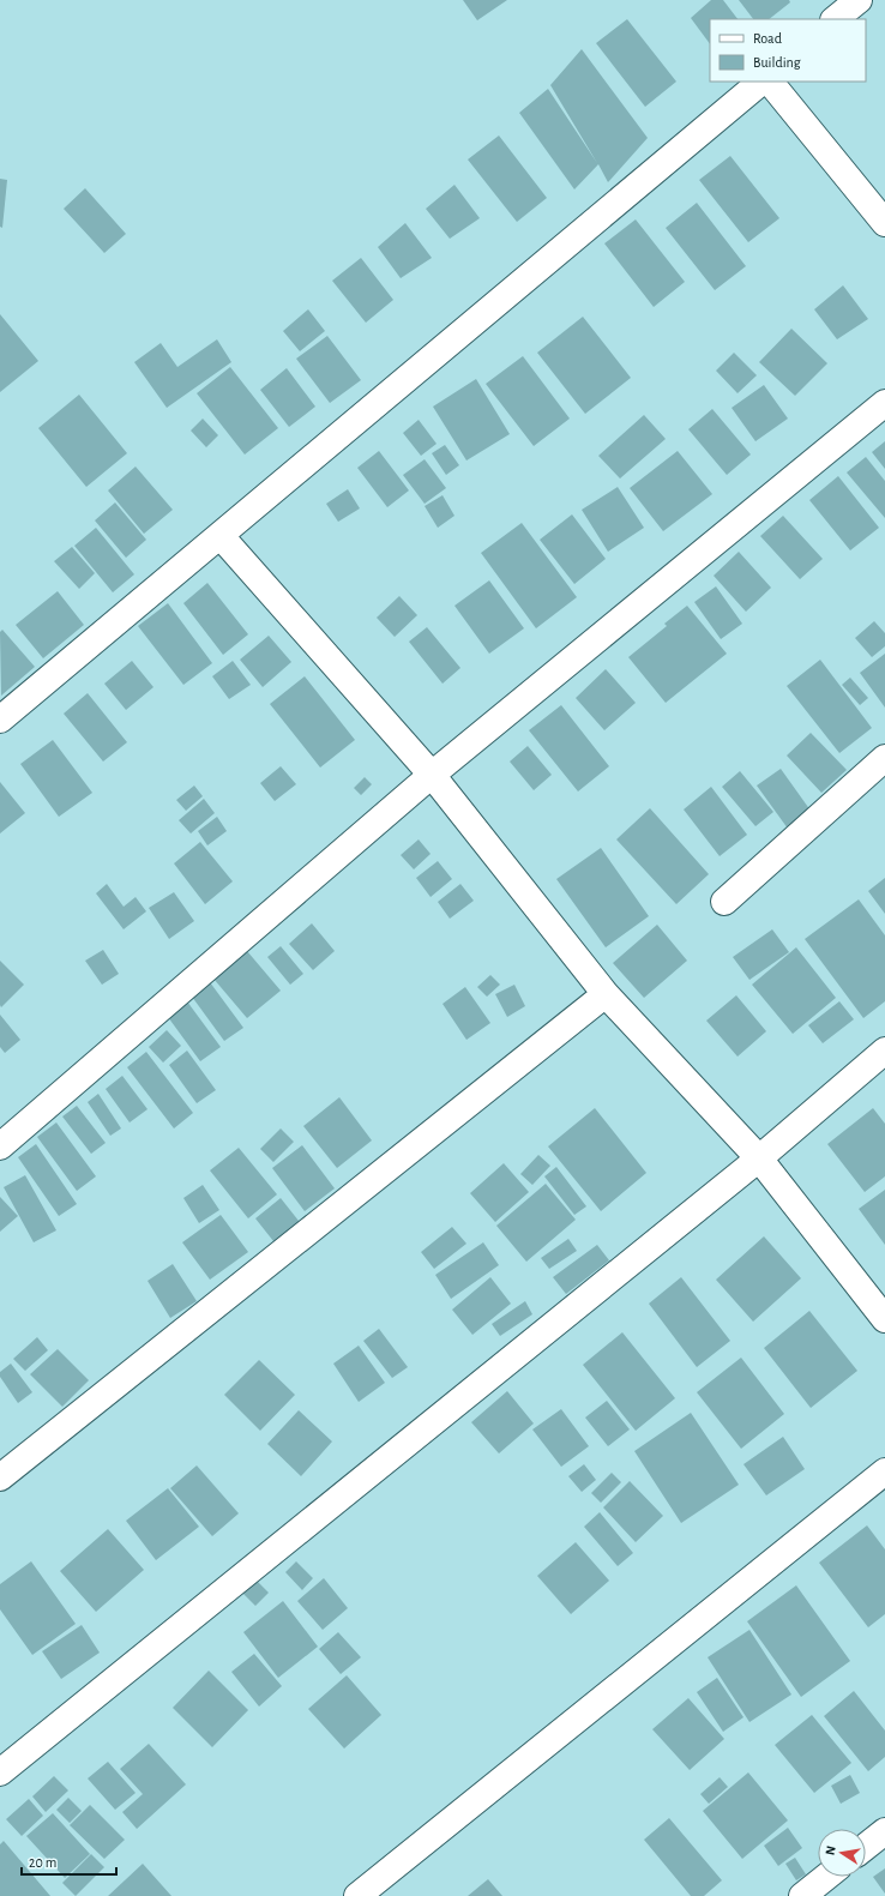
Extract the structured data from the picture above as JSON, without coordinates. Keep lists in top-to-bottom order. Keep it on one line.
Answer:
{"legend":["Road","Building"],"scale_bar":"20 m","north":"left"}
